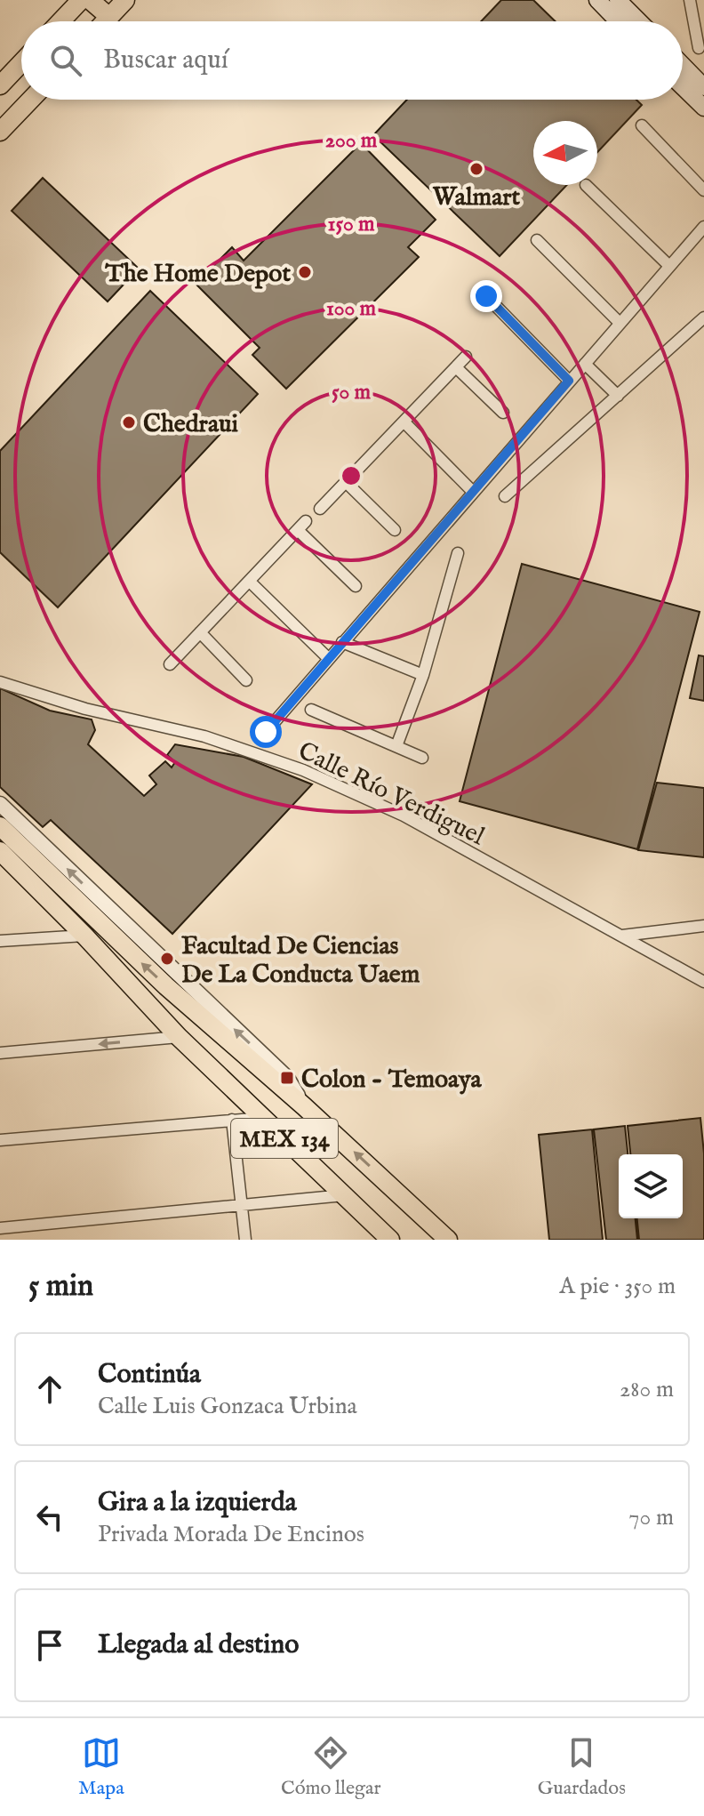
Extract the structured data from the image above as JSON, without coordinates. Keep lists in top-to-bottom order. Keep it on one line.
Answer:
{"streets":{"main road":["MEX 134"],"street":["Calle Río Verdiguel"]},"places":{"other":["Walmart","The Home Depot","Chedraui","Facultad De Ciencias De La Conducta Uaem"],"transit":["Colon - Temoaya"]},"north":"left","page":{"search":"Buscar aquí","heading":["5 min","A pie · 350 m"],"list":[["Continúa","Calle Luis Gonzaca Urbina","280 m"],["Gira a la izquierda","Privada Morada De Encinos","70 m"],"Llegada al destino"],"nav":["Mapa","Cómo llegar","Guardados"]},"rings":["200 m","150 m","100 m","50 m"]}
